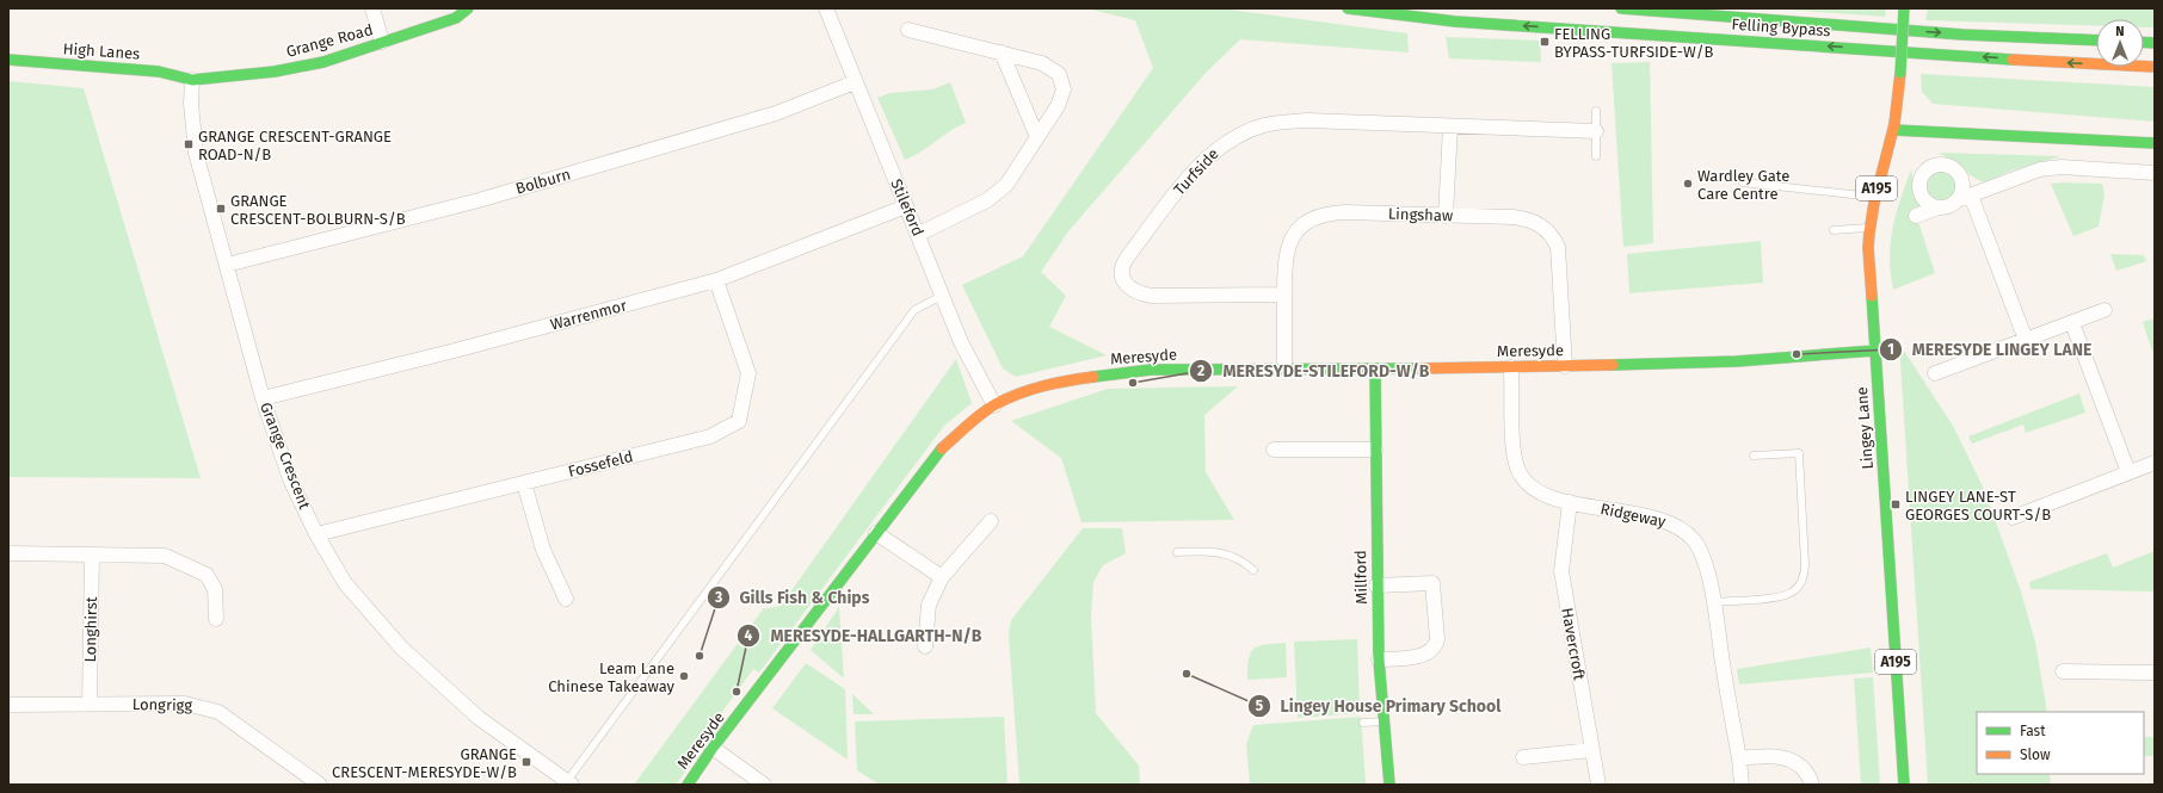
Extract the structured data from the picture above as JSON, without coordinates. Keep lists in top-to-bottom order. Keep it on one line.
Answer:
{"streets":{"main road":["Felling Bypass","Grange Road","High Lanes","A195","Meresyde","Lingey Lane","Millford"],"street":["Turfside","Bolburn","Stileford","Lingshaw","Warrenmor","Grange Crescent","Fossefeld","Ridgeway","Longhirst","Havercroft","Longrigg"]},"crossings":[["Grange Road","High Lanes"],["Grange Road","Grange Crescent"],["High Lanes","Grange Crescent"],["Turfside","Lingshaw"],["Bolburn","Stileford"],["Bolburn","Grange Crescent"],["Stileford","Warrenmor"],["Stileford","Meresyde"],["Lingshaw","Meresyde"],["Warrenmor","Grange Crescent"],["Warrenmor","Fossefeld"],["Meresyde","Lingey Lane"],["Meresyde","Ridgeway"],["Meresyde","Millford"],["Grange Crescent","Fossefeld"],["Ridgeway","Havercroft"],["Longhirst","Longrigg"]],"places":{"transit":["FELLING BYPASS-TURFSIDE-W/B","GRANGE CRESCENT-GRANGE ROAD-N/B","GRANGE CRESCENT-BOLBURN-S/B","LINGEY LANE-ST GEORGES COURT-S/B","GRANGE CRESCENT-MERESYDE-W/B"],"other":["Wardley Gate Care Centre","MERESYDE LINGEY LANE","MERESYDE-STILEFORD-W/B","Gills Fish & Chips","Lingey House Primary School","Leam Lane Chinese Takeaway","MERESYDE-HALLGARTH-N/B"]},"legend":["Fast","Slow"],"north":"top"}
